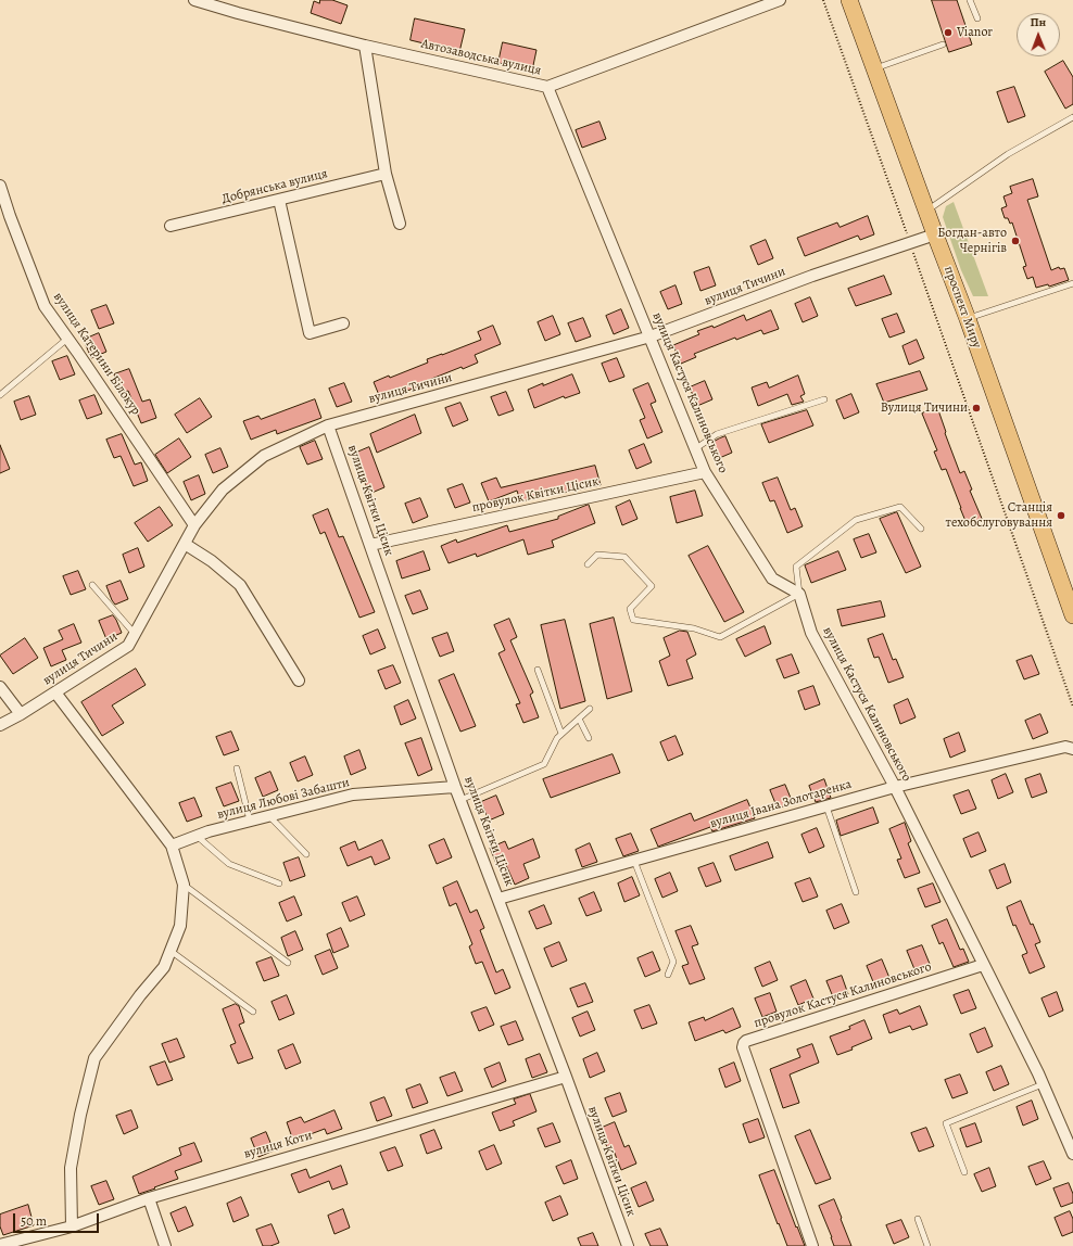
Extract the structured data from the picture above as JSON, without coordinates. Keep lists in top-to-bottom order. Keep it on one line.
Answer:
{"streets":{"main road":["проспект Миру"],"street":["Автозаводська вулиця","Добрянська вулиця","вулиця Тичини","вулиця Катерини Білокур","вулиця Кастуся Калиновського","провулок Квітки Цісик","вулиця Квітки Цісик","вулиця Любові Забашти","вулиця Івана Золотаренка","провулок Кастуся Калиновського","вулиця Коти"]},"crossings":[["Автозаводська вулиця","вулиця Кастуся Калиновського"],["вулиця Тичини","проспект Миру"],["вулиця Тичини","вулиця Катерини Білокур"],["вулиця Тичини","вулиця Кастуся Калиновського"],["вулиця Тичини","вулиця Квітки Цісик"],["вулиця Кастуся Калиновського","провулок Квітки Цісик"],["вулиця Кастуся Калиновського","вулиця Івана Золотаренка"],["вулиця Кастуся Калиновського","провулок Кастуся Калиновського"],["провулок Квітки Цісик","вулиця Квітки Цісик"],["вулиця Квітки Цісик","вулиця Любові Забашти"],["вулиця Квітки Цісик","вулиця Івана Золотаренка"],["вулиця Квітки Цісик","вулиця Коти"]],"places":["Vianor","Богдан-авто Чернігів","Вулиця Тичини","Станція техобслуговування"],"scale_bar":"50 m","north":"top"}
